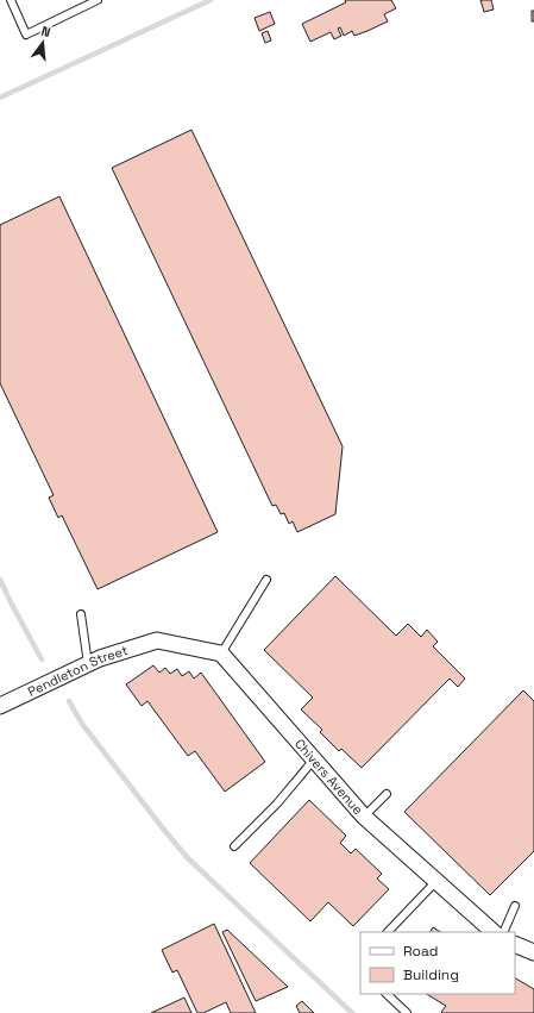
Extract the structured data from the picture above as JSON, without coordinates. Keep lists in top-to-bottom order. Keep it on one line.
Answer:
{"streets":{"street":["Pendleton Street","Chivers Avenue"]},"crossings":[["Pendleton Street","Chivers Avenue"]],"legend":["Road","Building"],"north":"top"}
